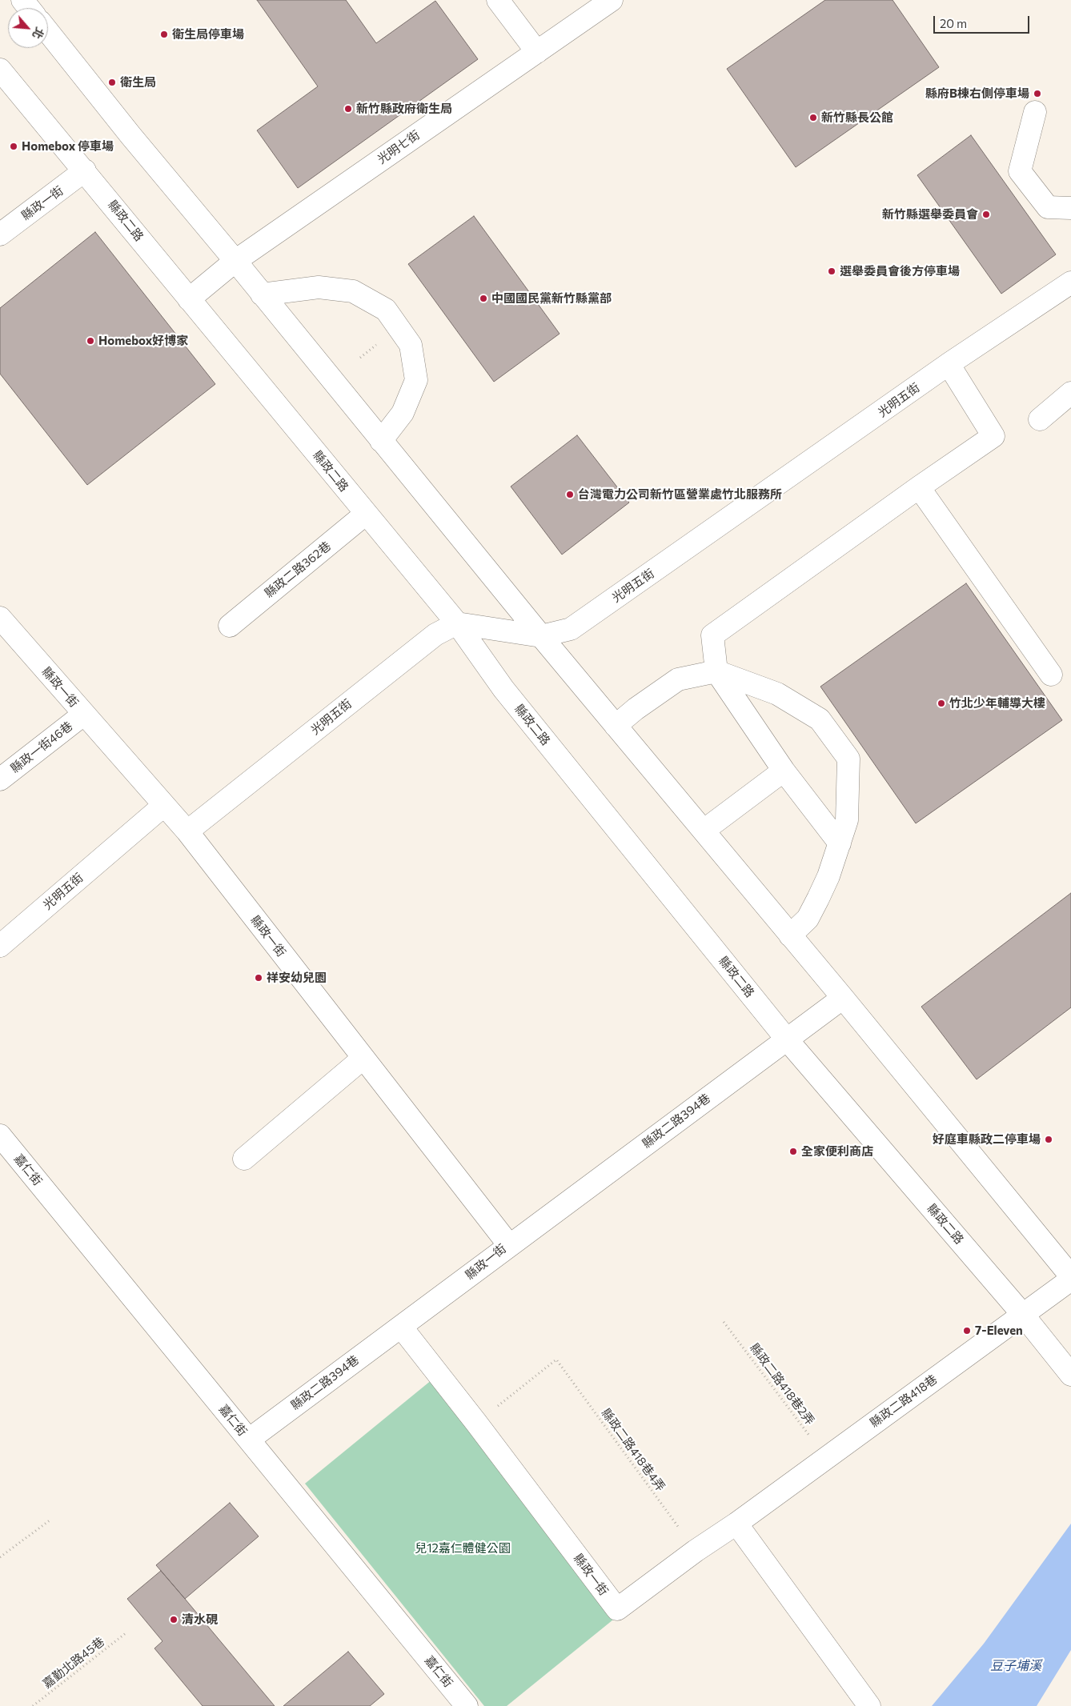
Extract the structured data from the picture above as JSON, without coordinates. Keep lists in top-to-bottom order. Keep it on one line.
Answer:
{"streets":{"street":["光明七街","縣政一街","縣政二路","光明五街","縣政二路362巷","縣政一街46巷","縣政二路394巷","嘉仁街","縣政二路418巷"],"path":["縣政二路418巷2弄","縣政二路418巷4弄","嘉勤北路45巷"]},"crossings":[["光明七街","縣政二路"],["縣政一街","縣政二路"],["縣政一街","光明五街"],["縣政一街","縣政一街46巷"],["縣政一街","縣政二路394巷"],["縣政一街","縣政二路418巷"],["縣政一街","縣政二路418巷4弄"],["縣政二路","光明五街"],["縣政二路","縣政二路362巷"],["縣政二路","縣政二路394巷"],["縣政二路","縣政二路418巷"],["縣政二路394巷","嘉仁街"],["縣政二路418巷2弄","縣政二路418巷"]],"water":["豆子埔溪"],"parks":["兒12嘉仁體健公園"],"places":["衛生局停車場","衛生局","縣府B棟右側停車場","新竹縣政府衛生局","新竹縣長公館","Homebox 停車場","新竹縣選舉委員會","選舉委員會後方停車場","中國國民黨新竹縣黨部","Homebox好博家","台灣電力公司新竹區營業處竹北服務所","竹北少年輔導大樓","祥安幼兒園","好庭車縣政二停車場","全家便利商店","7-Eleven","清水硯"],"scale_bar":"20 m","north":"bottom right"}
